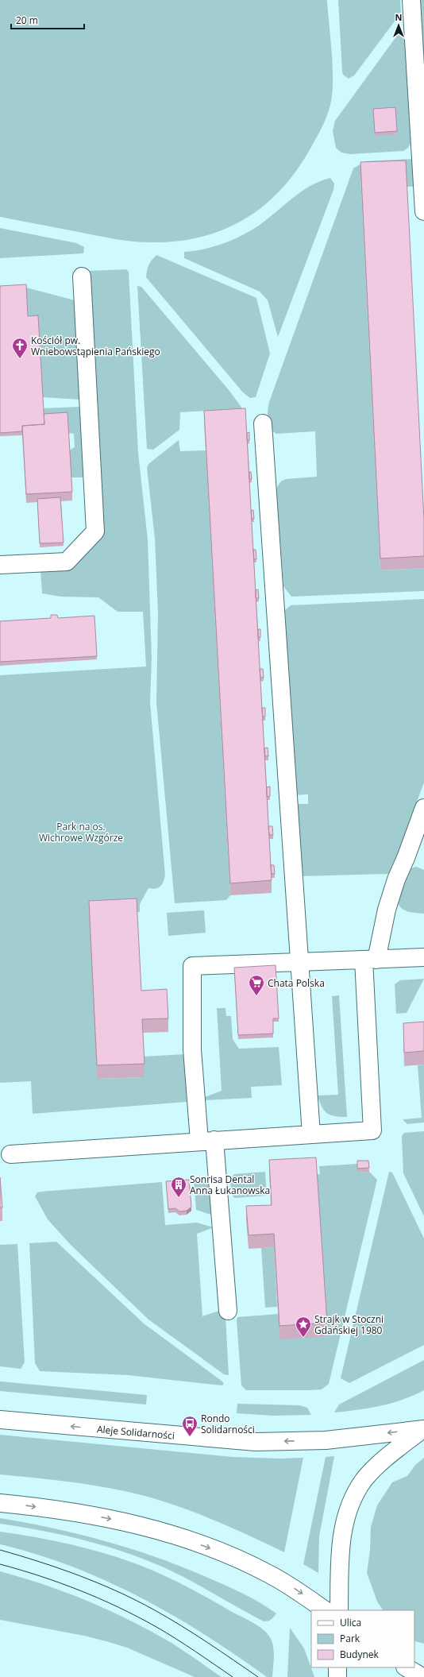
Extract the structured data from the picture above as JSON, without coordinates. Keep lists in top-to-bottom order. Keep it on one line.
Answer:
{"streets":{"street":["Aleje Solidarności"]},"parks":["Park na os. Wichrowe Wzgórze"],"places":{"church":["Kościół pw. Wniebowstąpienia Pańskiego"],"supermarket":["Chata Polska"],"building":["Sonrisa Dental Anna Łukanowska"],"place":["Strajk w Stoczni Gdańskiej 1980"],"bus stop":["Rondo Solidarności"]},"legend":["Ulica","Park","Budynek"],"scale_bar":"20 m","north":"top"}
